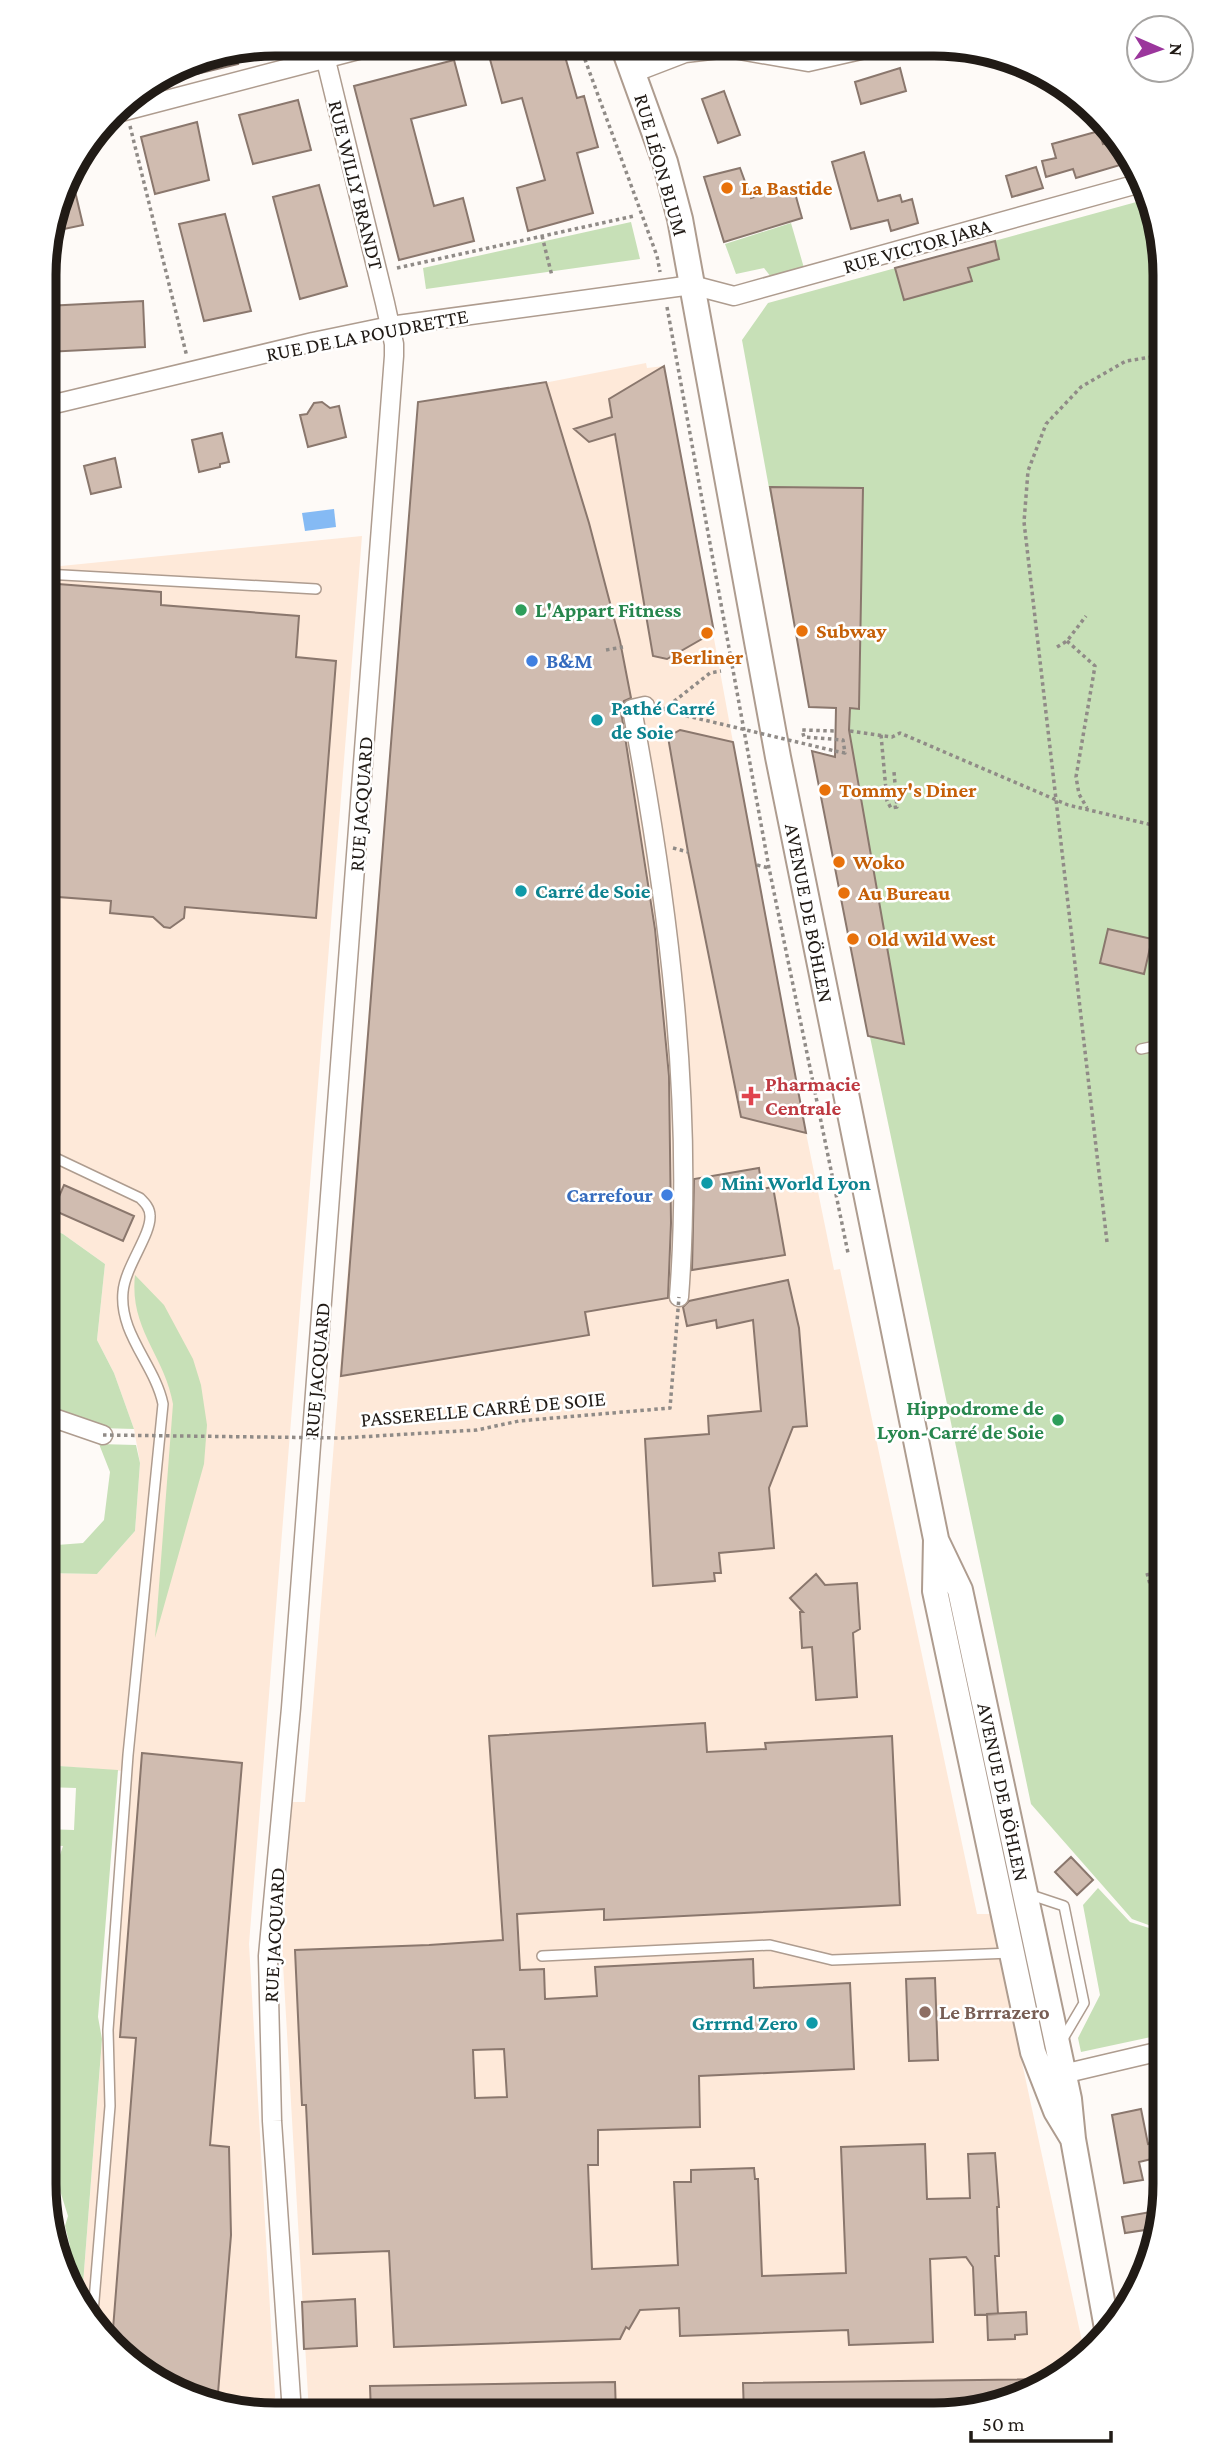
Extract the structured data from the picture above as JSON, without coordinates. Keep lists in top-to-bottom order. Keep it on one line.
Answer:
{"streets":{"main road":["RUE LÉON BLUM","AVENUE DE BÖHLEN"],"street":["RUE WILLY BRANDT","RUE VICTOR JARA","RUE DE LA POUDRETTE","RUE JACQUARD"],"path":["PASSERELLE CARRÉ DE SOIE"]},"crossings":[["RUE LÉON BLUM","RUE VICTOR JARA"],["RUE LÉON BLUM","RUE DE LA POUDRETTE"],["RUE LÉON BLUM","AVENUE DE BÖHLEN"],["RUE WILLY BRANDT","RUE DE LA POUDRETTE"],["RUE WILLY BRANDT","RUE JACQUARD"],["RUE VICTOR JARA","RUE DE LA POUDRETTE"],["RUE VICTOR JARA","AVENUE DE BÖHLEN"],["RUE DE LA POUDRETTE","RUE JACQUARD"],["RUE DE LA POUDRETTE","AVENUE DE BÖHLEN"]],"places":{"other":["La Bastide","L'Appart Fitness","Subway","Berliner","B&M","Pathé Carré de Soie","Tommy's Diner","Woko","Carré de Soie","Au Bureau","Old Wild West","Mini World Lyon","Carrefour","Hippodrome de Lyon-Carré de Soie","Le Brrrazero","Grrrnd Zero"],"health":["Pharmacie Centrale"]},"scale_bar":"50 m","north":"right"}
